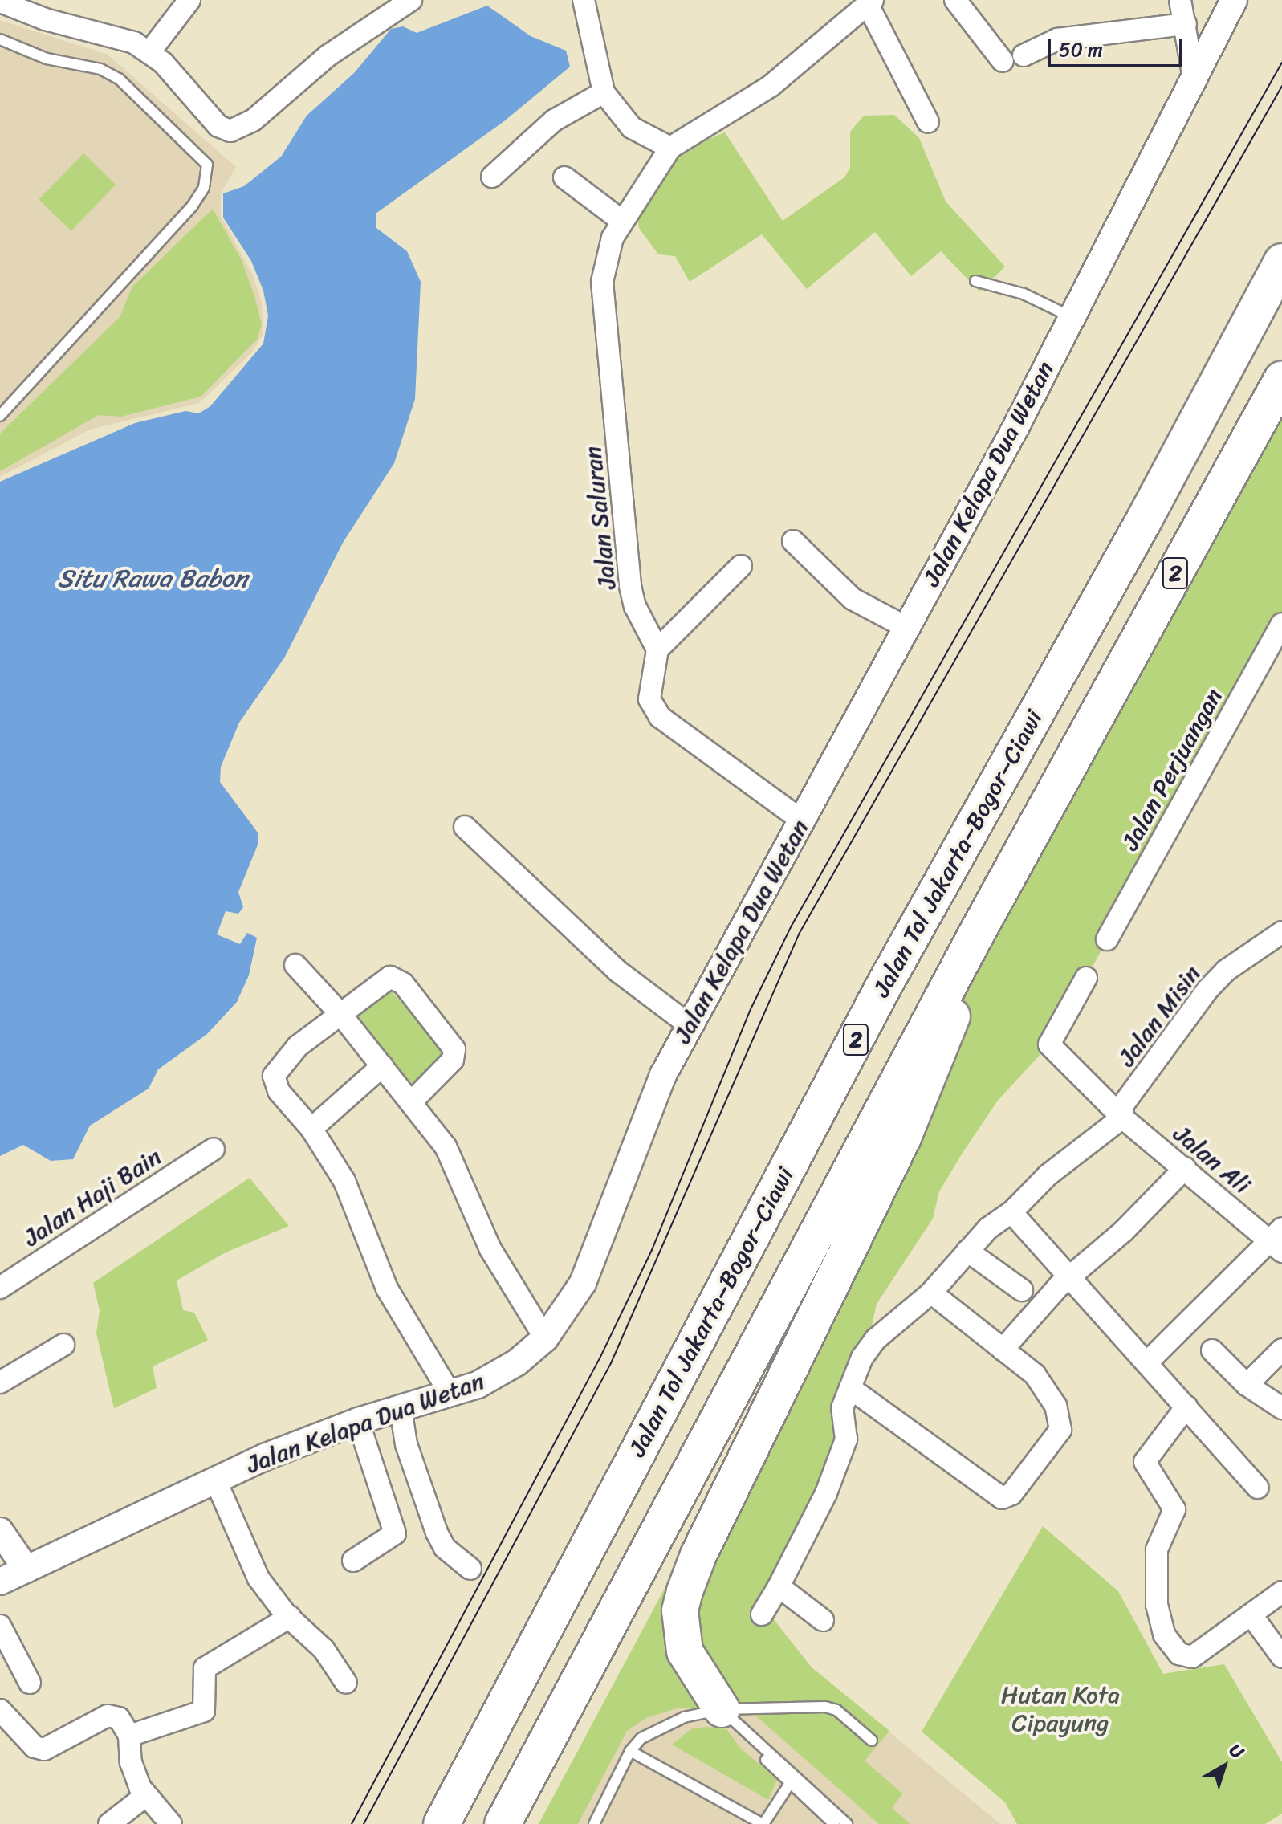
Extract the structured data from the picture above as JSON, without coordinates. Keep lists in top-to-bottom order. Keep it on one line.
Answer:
{"streets":{"highway":["2","Jalan Tol Jakarta–Bogor–Ciawi"],"street":["Jalan Kelapa Dua Wetan","Jalan Saluran","Jalan Perjuangan","Jalan Misin","Jalan Ali","Jalan Haji Bain"]},"crossings":[["Jalan Misin","Jalan Ali"]],"water":["Situ Rawa Babon"],"parks":["Hutan Kota Cipayung"],"scale_bar":"50 m","north":"top right"}
